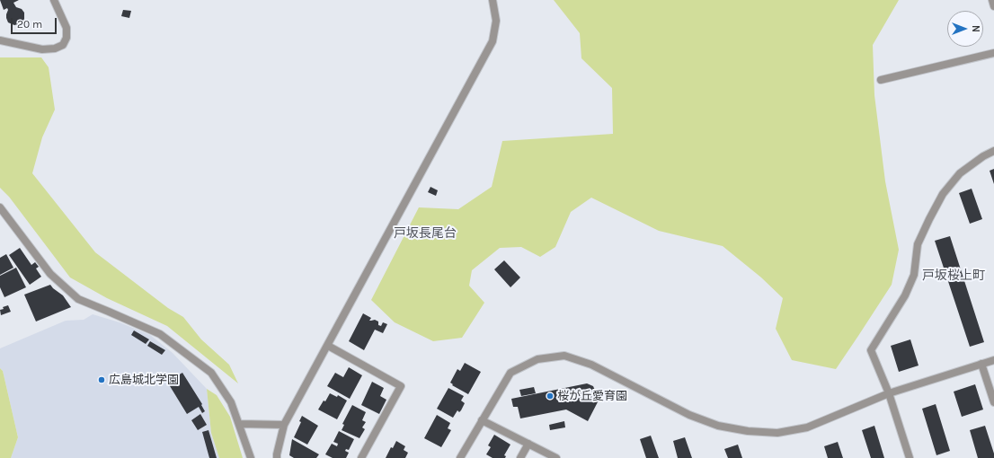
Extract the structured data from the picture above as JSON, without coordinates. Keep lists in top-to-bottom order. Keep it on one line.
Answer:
{"districts":["戸坂長尾台","戸坂桜上町"],"places":["広島城北学園","桜が丘愛育園"],"scale_bar":"20 m","north":"right"}
